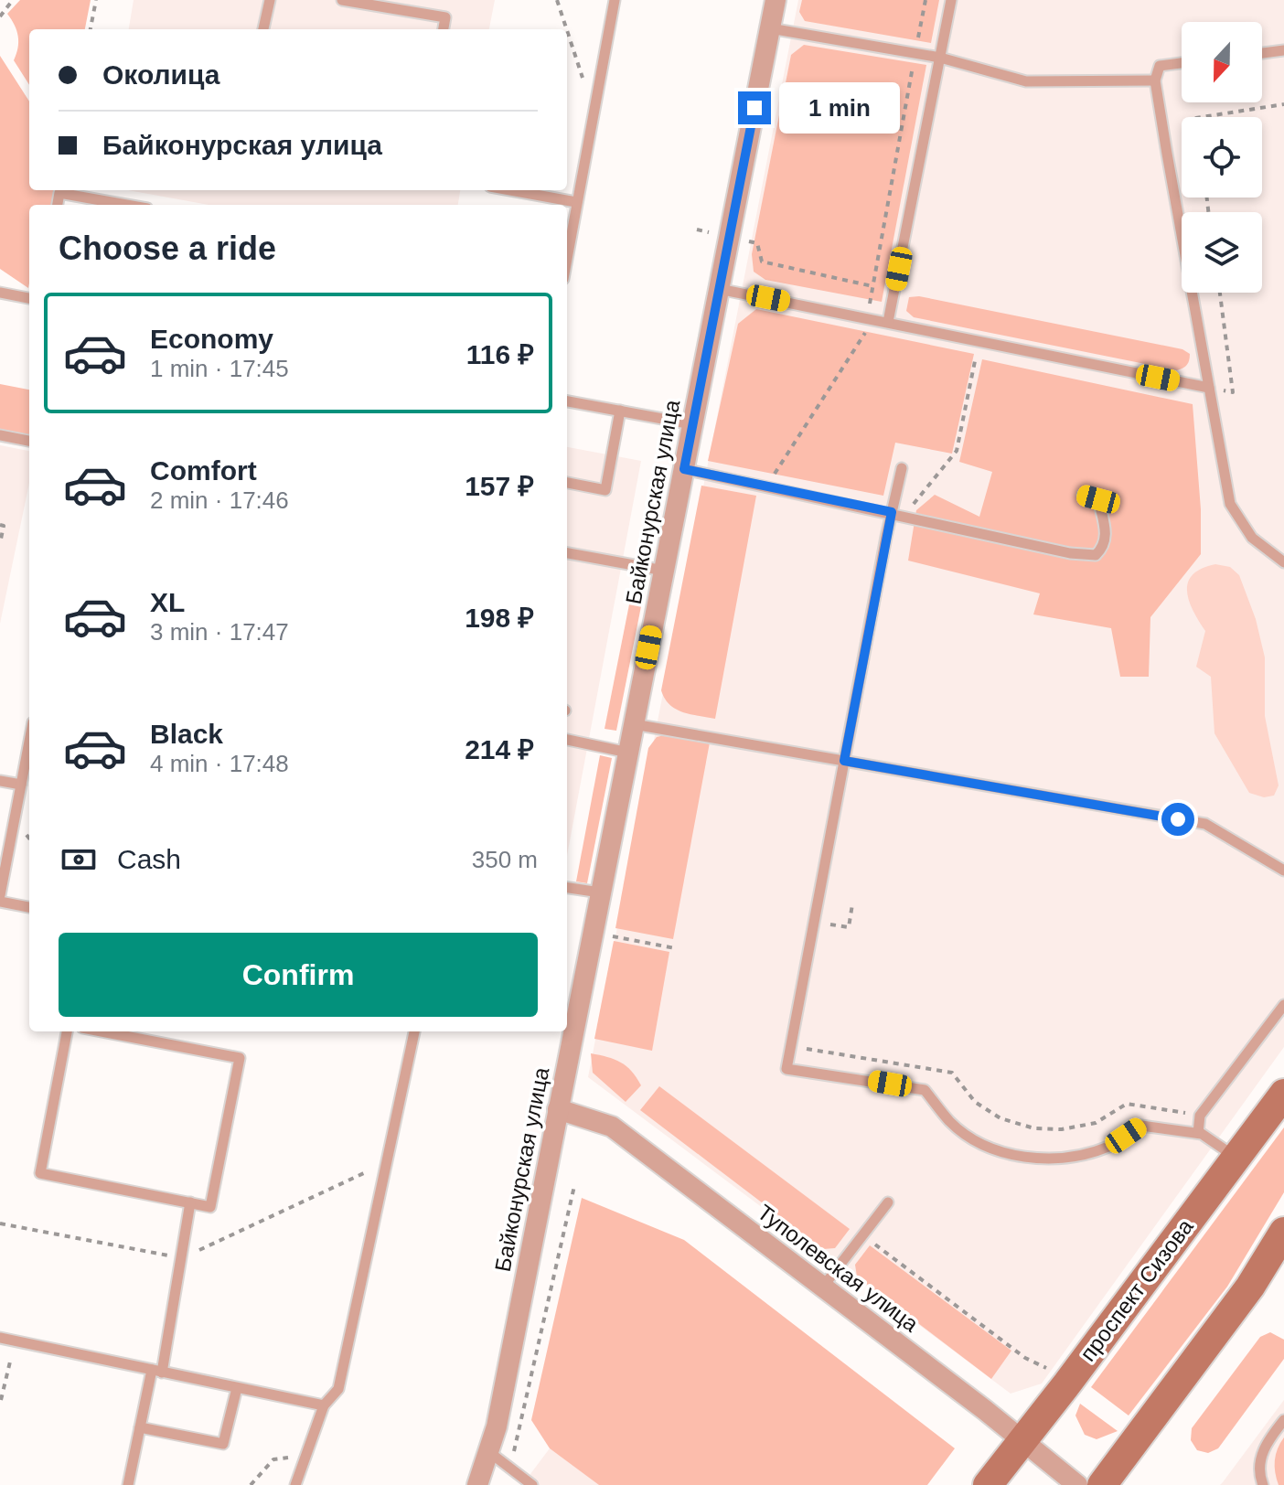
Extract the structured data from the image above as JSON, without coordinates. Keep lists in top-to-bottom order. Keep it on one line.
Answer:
{"streets":{"street":["Байконурская улица","Туполевская улица","проспект Сизова"]},"crossings":[["Байконурская улица","Туполевская улица"],["Туполевская улица","проспект Сизова"]],"north":"bottom","page":{"banner":["Околица","Байконурская улица"],"bubble":"1 min","heading":"Choose a ride","list":[{"name":"Economy","note":"1 min · 17:45","value":"116 ₽"},{"name":"Comfort","note":"2 min · 17:46","value":"157 ₽"},{"name":"XL","note":"3 min · 17:47","value":"198 ₽"},{"name":"Black","note":"4 min · 17:48","value":"214 ₽"}],"pay":["Cash","350 m"],"buttons":"Confirm"}}
